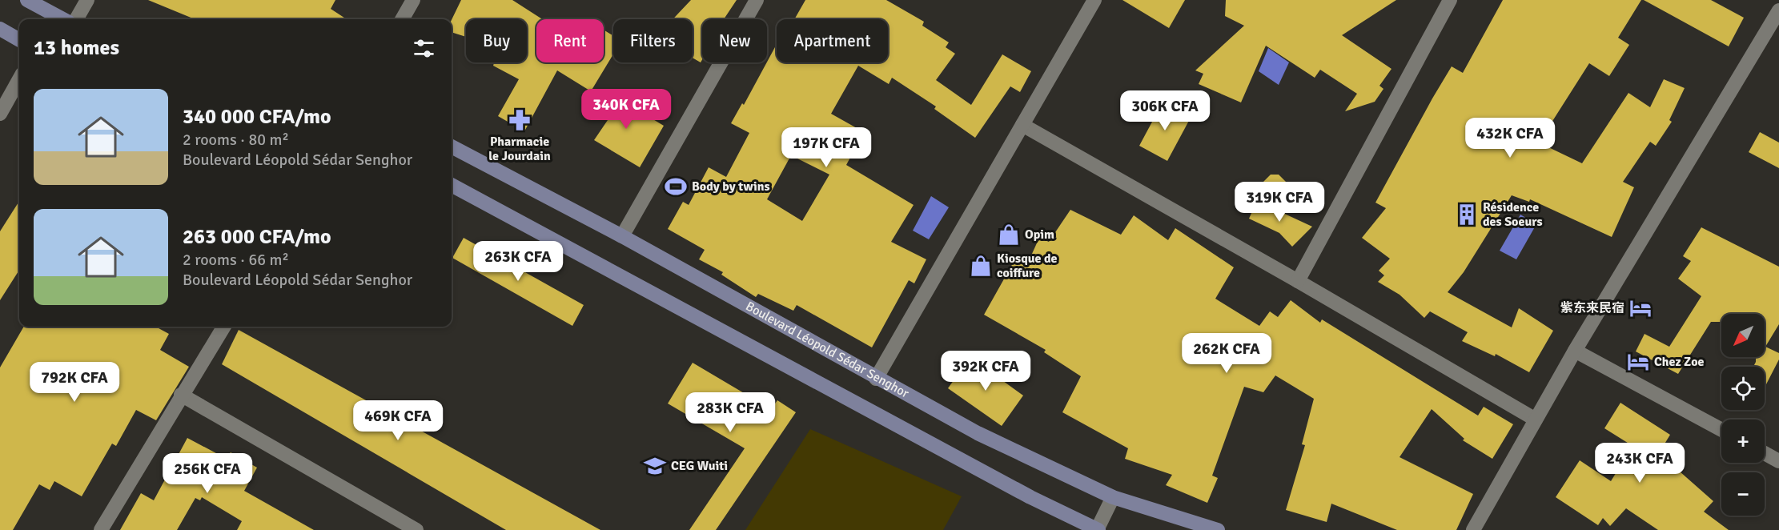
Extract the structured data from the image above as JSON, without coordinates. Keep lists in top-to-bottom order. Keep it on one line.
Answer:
{"streets":{"main road":["Boulevard Léopold Sédar Senghor"]},"places":{"pharmacy":["Pharmacie le Jourdain"],"sports":["Body by twins"],"building":["Résidence des Soeurs"],"shop":["Opim","Kiosque de coiffure"],"hotel":["紫东来民宿","Chez Zoe"],"school or university":["CEG Wuiti"]},"north":"bottom left","page":{"chip":["Buy","Rent","Filters","New","Apartment"],"heading":"13 homes","list":[{"name":"340 000 CFA/mo","note":"2 rooms · 80 m² · Boulevard Léopold Sédar Senghor"},{"name":"263 000 CFA/mo","note":"2 rooms · 66 m² · Boulevard Léopold Sédar Senghor"}],"price":["340K CFA","306K CFA","432K CFA","197K CFA","319K CFA","263K CFA","262K CFA","392K CFA","792K CFA","283K CFA","469K CFA","243K CFA","256K CFA"],"map_buttons":["+","−"]}}
